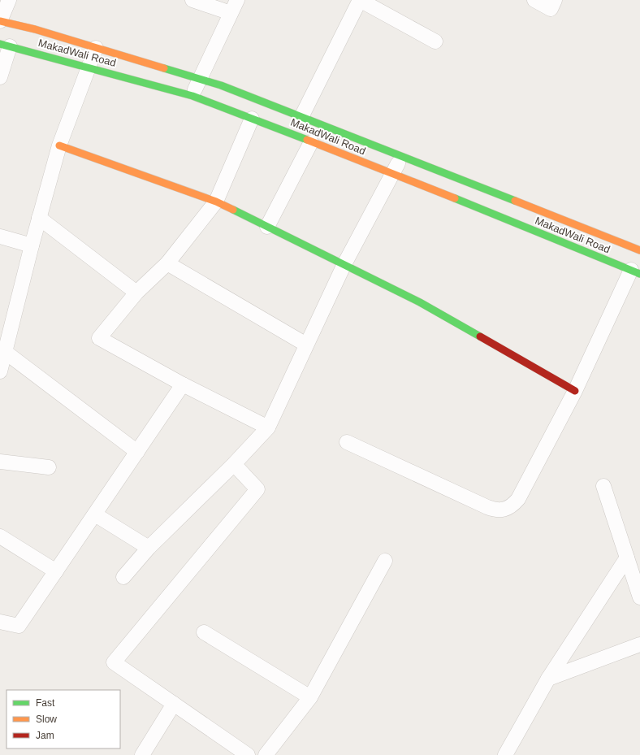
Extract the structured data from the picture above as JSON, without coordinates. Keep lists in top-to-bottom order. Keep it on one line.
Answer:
{"streets":{"street":["MakadWali Road"]},"legend":["Fast","Slow","Jam"]}
